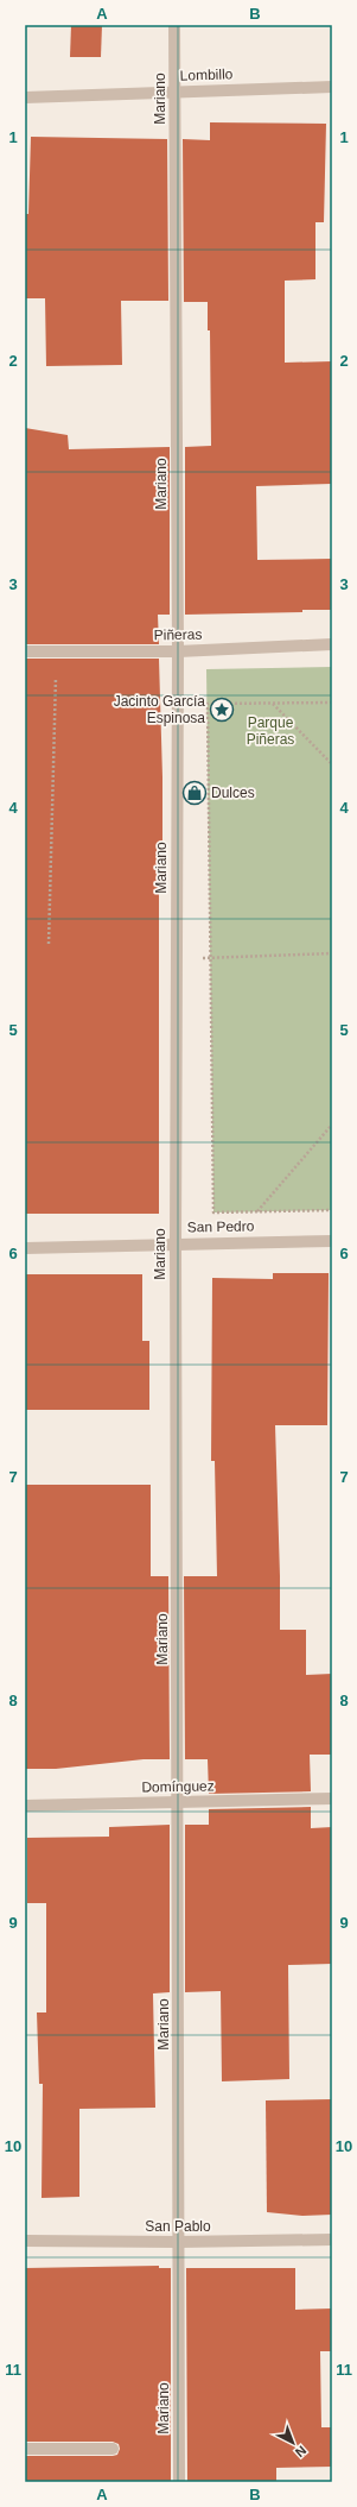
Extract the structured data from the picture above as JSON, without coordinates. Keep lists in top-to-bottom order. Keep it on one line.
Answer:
{"streets":{"street":["Lombillo","Mariano","Piñeras","San Pedro","Domínguez","San Pablo"]},"crossings":[["Lombillo","Mariano"],["Mariano","Piñeras"],["Mariano","San Pedro"],["Mariano","Domínguez"],["Mariano","San Pablo"]],"parks":["Parque Piñeras"],"places":{"place":["Jacinto García Espinosa"],"shop":["Dulces"]},"north":"bottom right","grid":{"columns":["A","B"],"rows":["1","2","3","4","5","6","7","8","9","10","11"]}}
